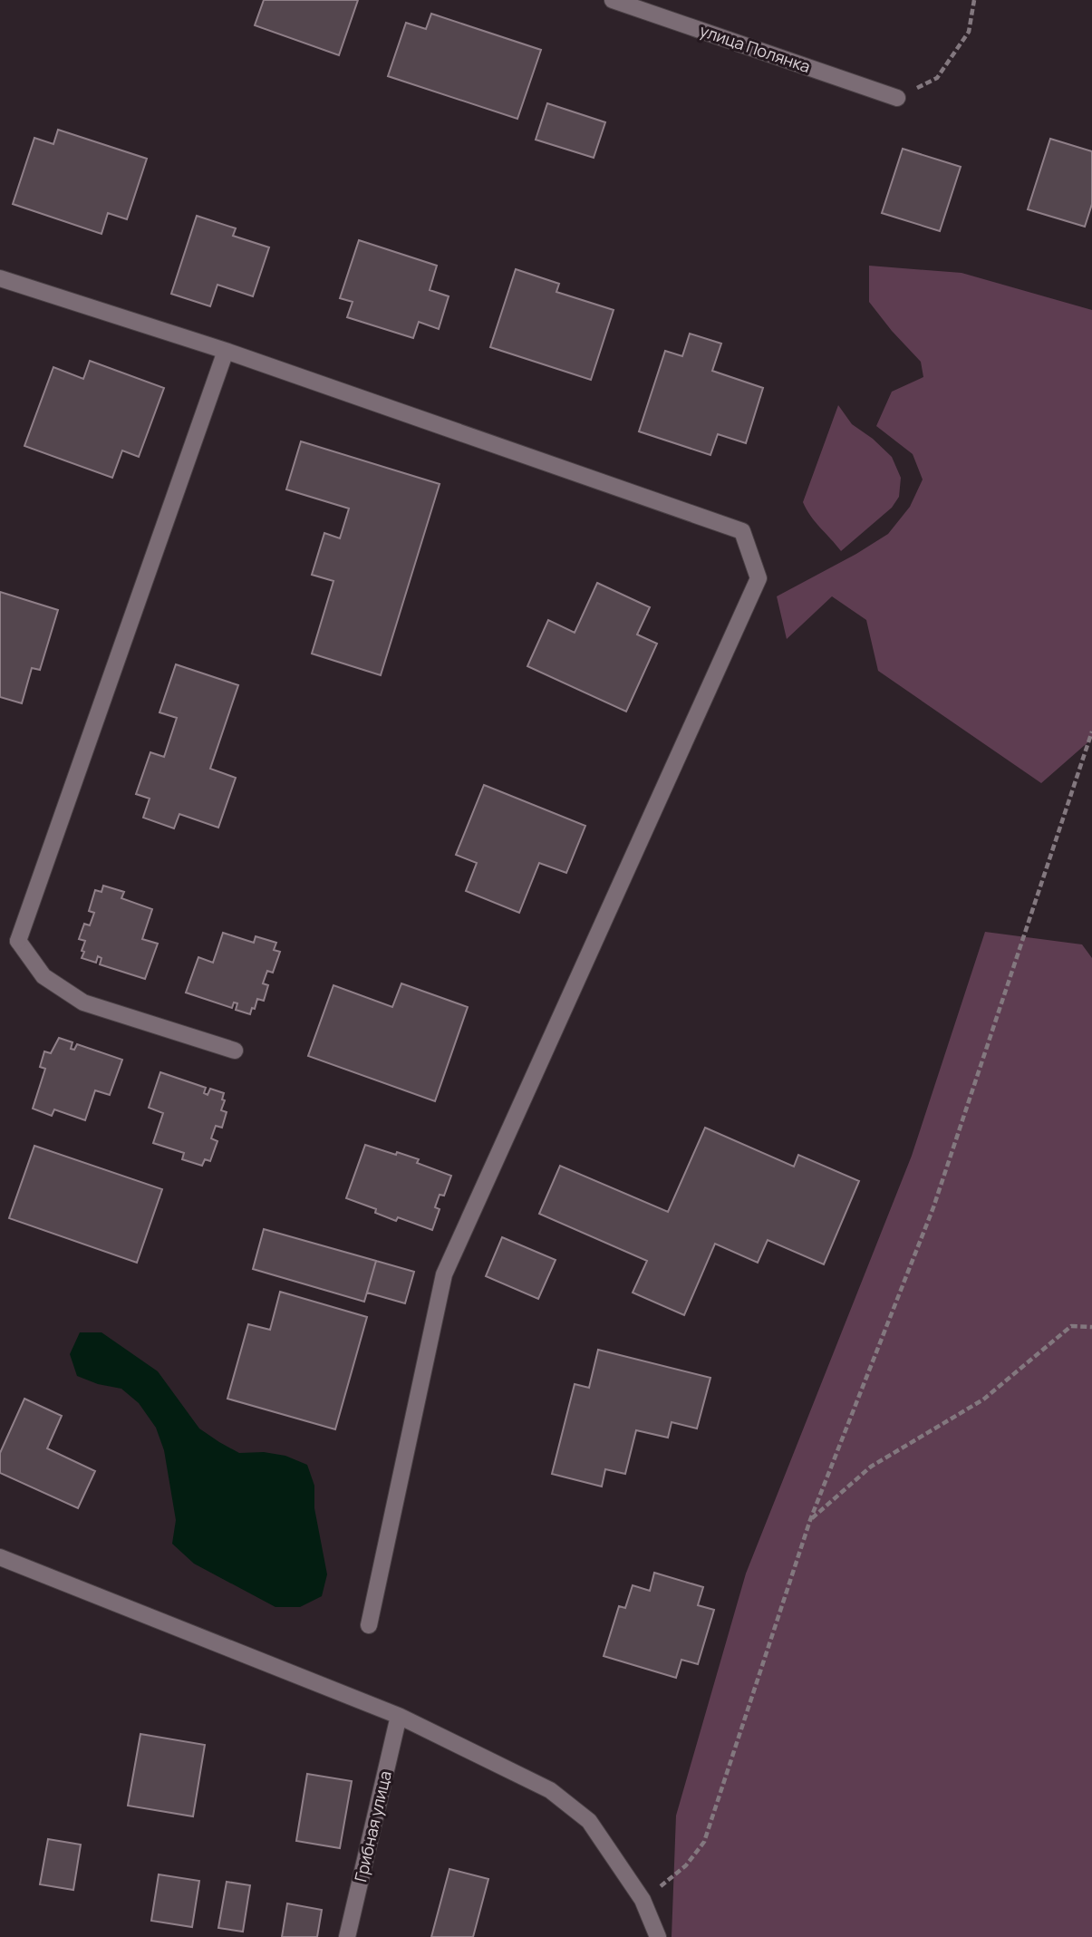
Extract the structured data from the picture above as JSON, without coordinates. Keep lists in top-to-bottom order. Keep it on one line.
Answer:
{"streets":{"street":["улица Полянка","Грибная улица"]}}
